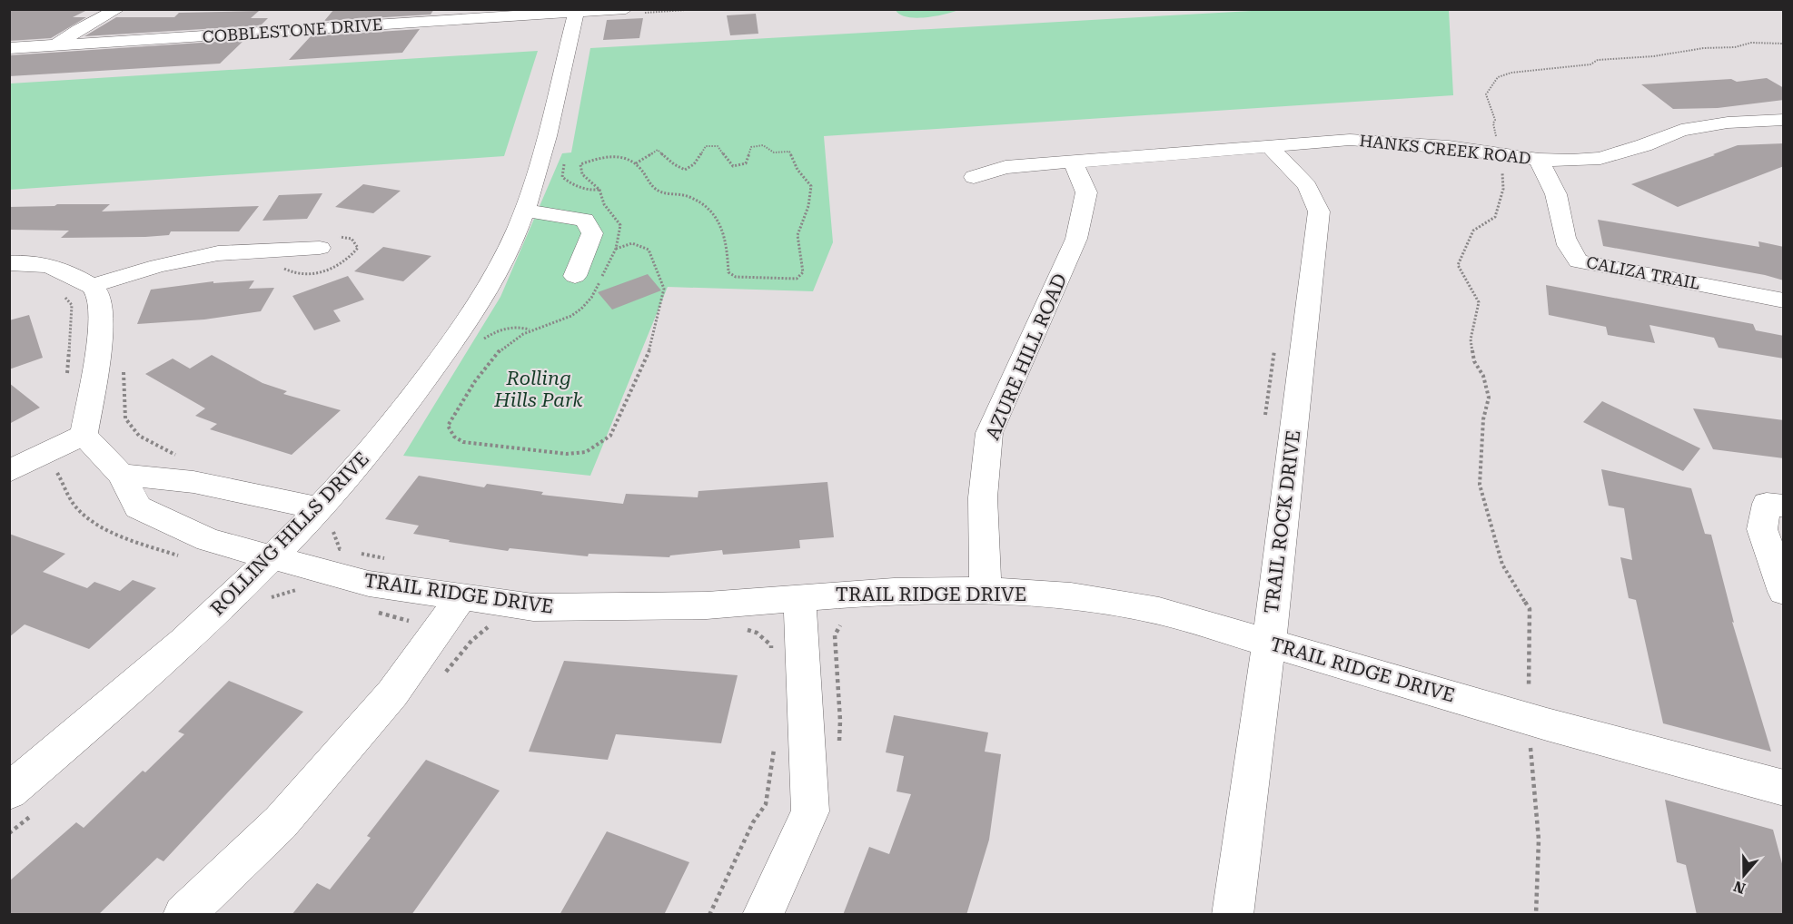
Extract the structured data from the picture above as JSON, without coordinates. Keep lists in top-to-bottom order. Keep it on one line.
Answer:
{"streets":{"street":["COBBLESTONE DRIVE","HANKS CREEK ROAD","CALIZA TRAIL","AZURE HILL ROAD","TRAIL ROCK DRIVE","ROLLING HILLS DRIVE","TRAIL RIDGE DRIVE"]},"crossings":[["COBBLESTONE DRIVE","ROLLING HILLS DRIVE"],["HANKS CREEK ROAD","CALIZA TRAIL"],["HANKS CREEK ROAD","AZURE HILL ROAD"],["HANKS CREEK ROAD","TRAIL ROCK DRIVE"],["AZURE HILL ROAD","TRAIL RIDGE DRIVE"],["TRAIL ROCK DRIVE","TRAIL RIDGE DRIVE"],["ROLLING HILLS DRIVE","TRAIL RIDGE DRIVE"]],"parks":["Rolling Hills Park"],"north":"bottom"}
